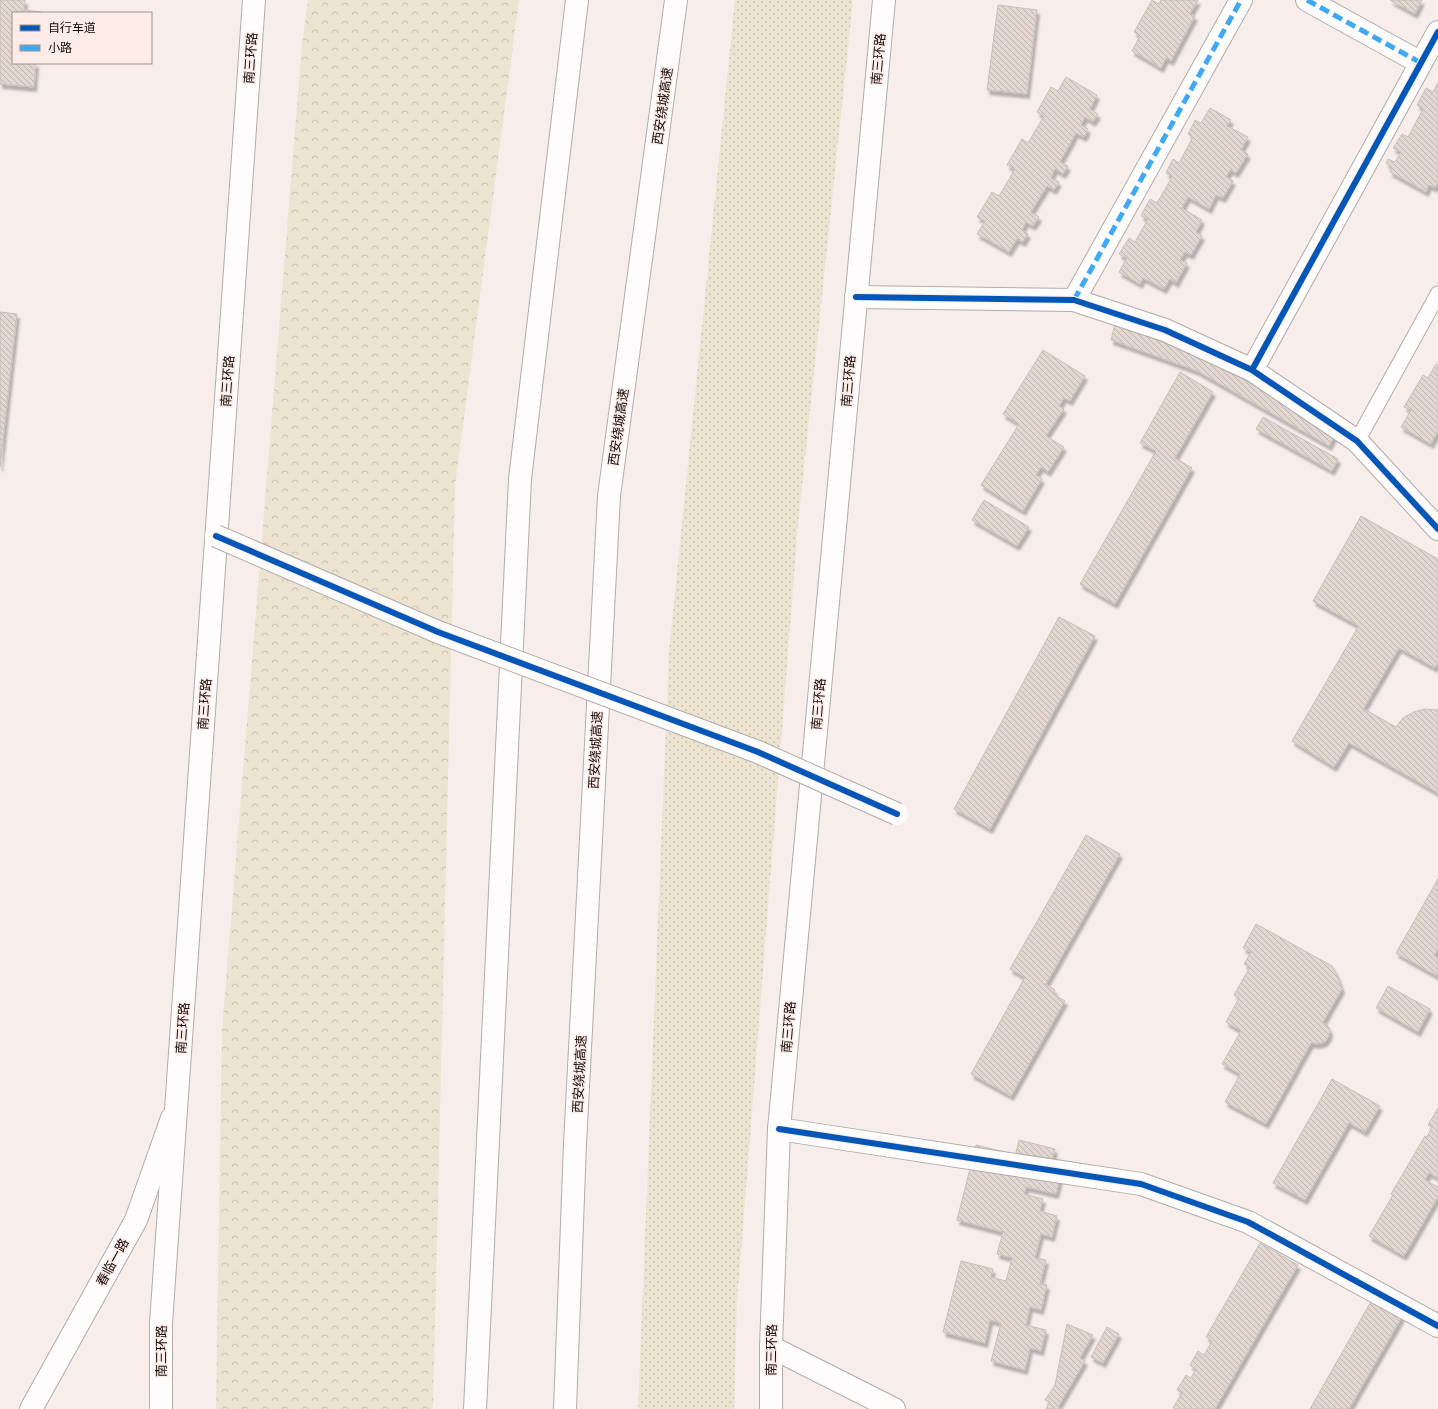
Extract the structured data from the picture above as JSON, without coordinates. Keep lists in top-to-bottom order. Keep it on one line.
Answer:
{"streets":{"main road":["南三环路","西安绕城高速","春临一路"]},"crossings":[["南三环路","春临一路"]],"legend":["自行车道","小路"]}
